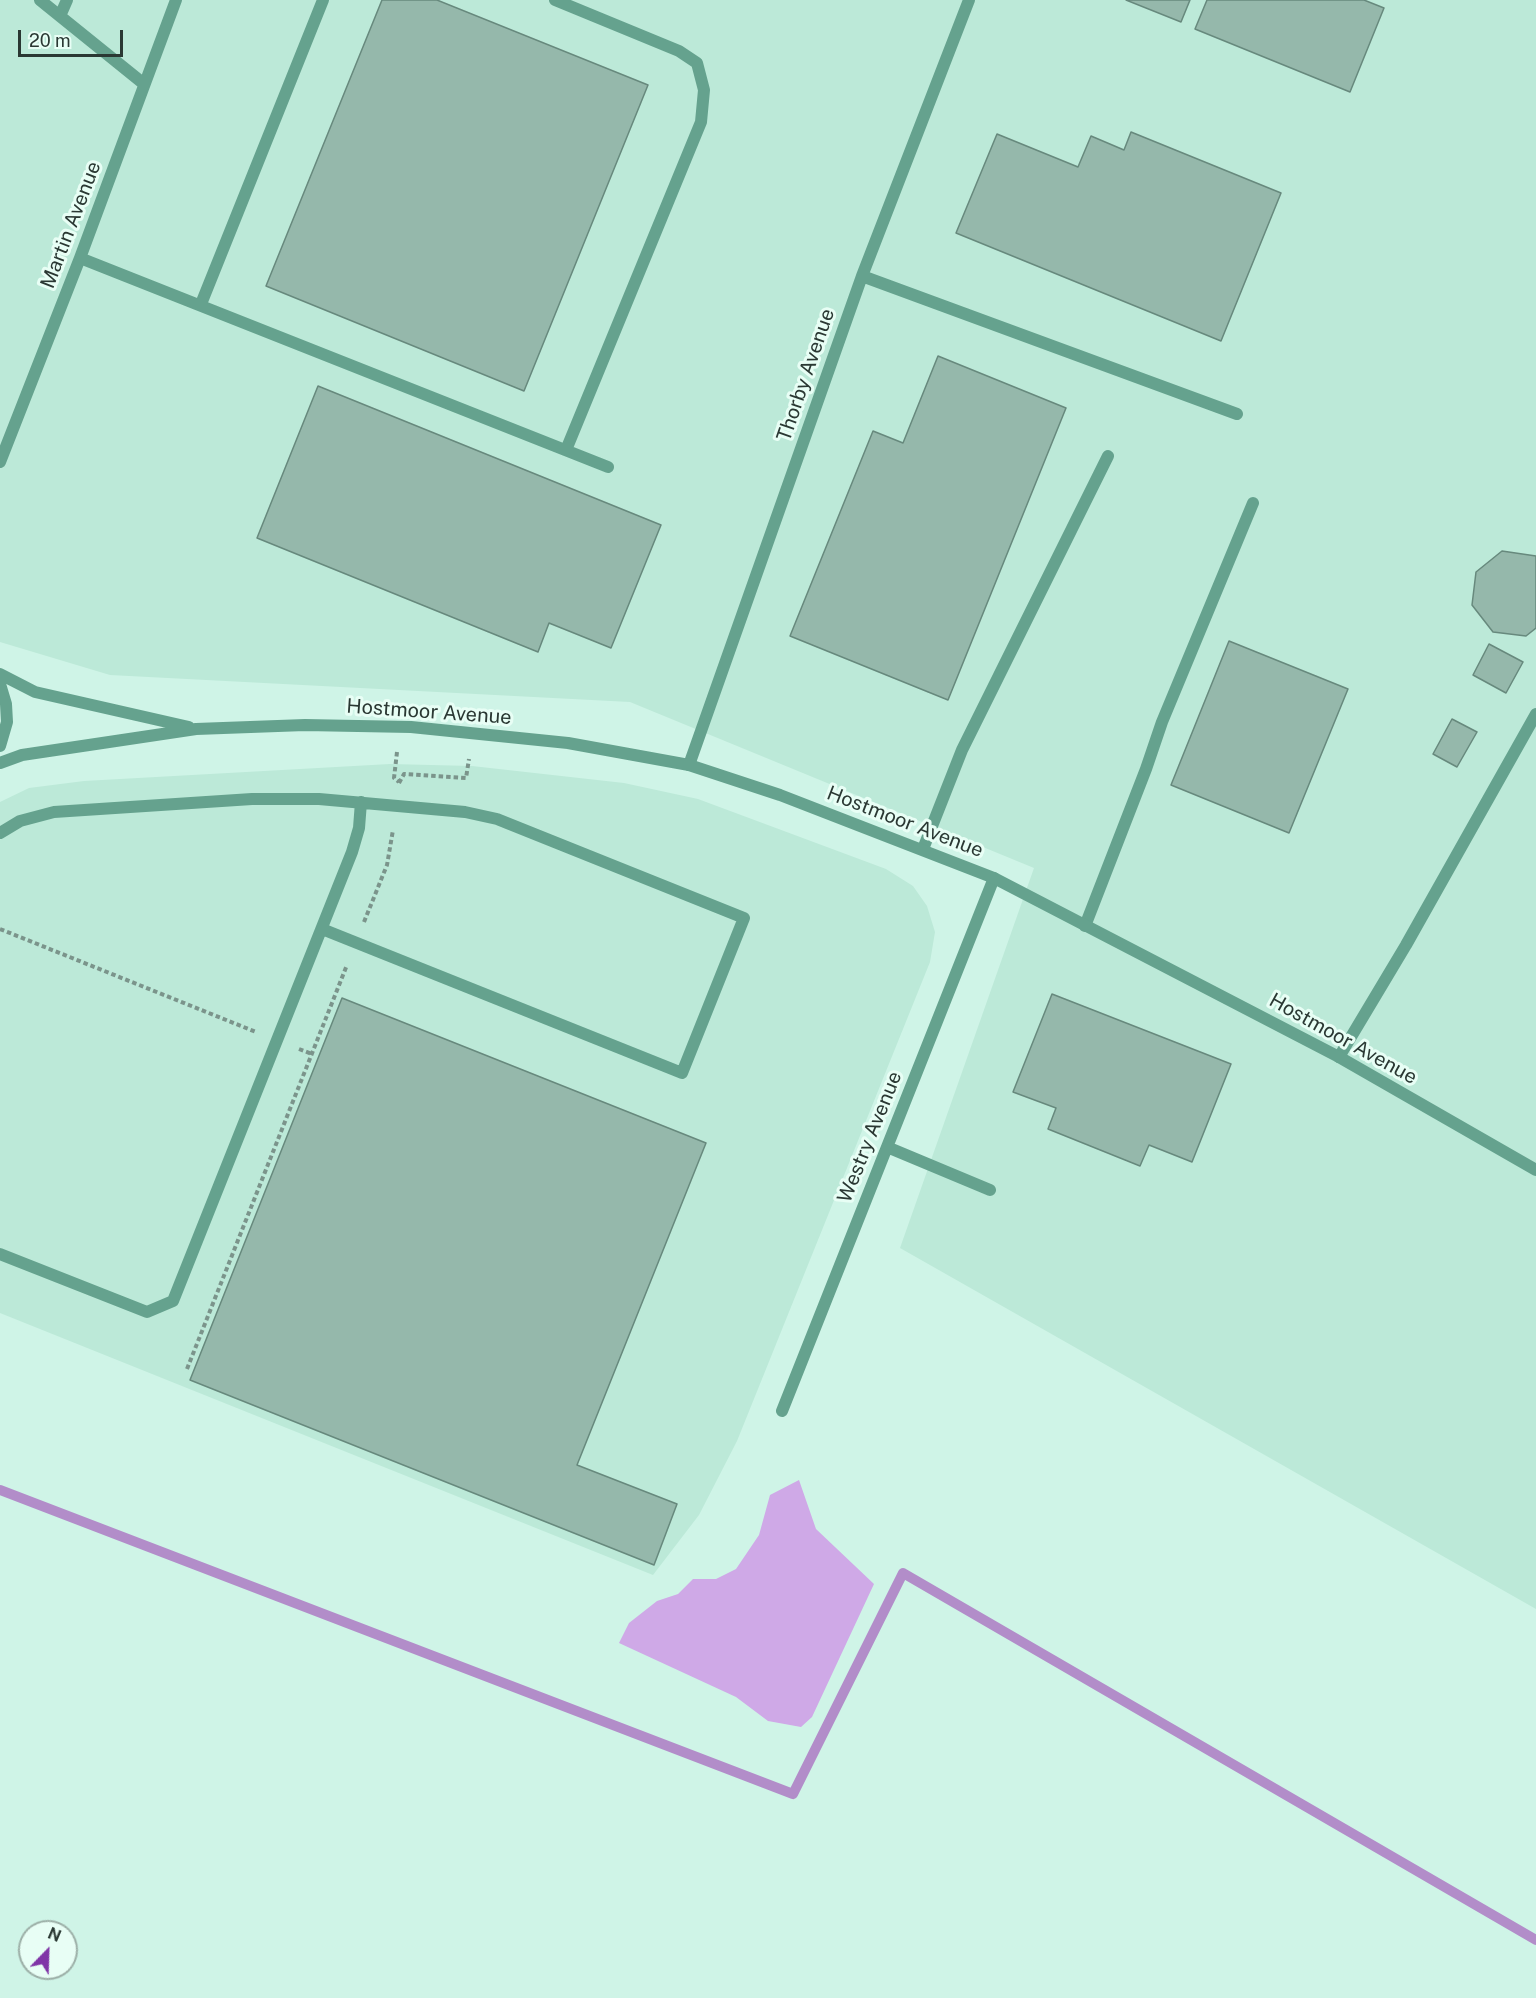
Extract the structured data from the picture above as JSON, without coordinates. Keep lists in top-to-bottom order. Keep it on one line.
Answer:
{"streets":{"street":["Martin Avenue","Thorby Avenue","Hostmoor Avenue","Westry Avenue"]},"crossings":[["Thorby Avenue","Hostmoor Avenue"],["Hostmoor Avenue","Westry Avenue"]],"scale_bar":"20 m","north":"top right"}
